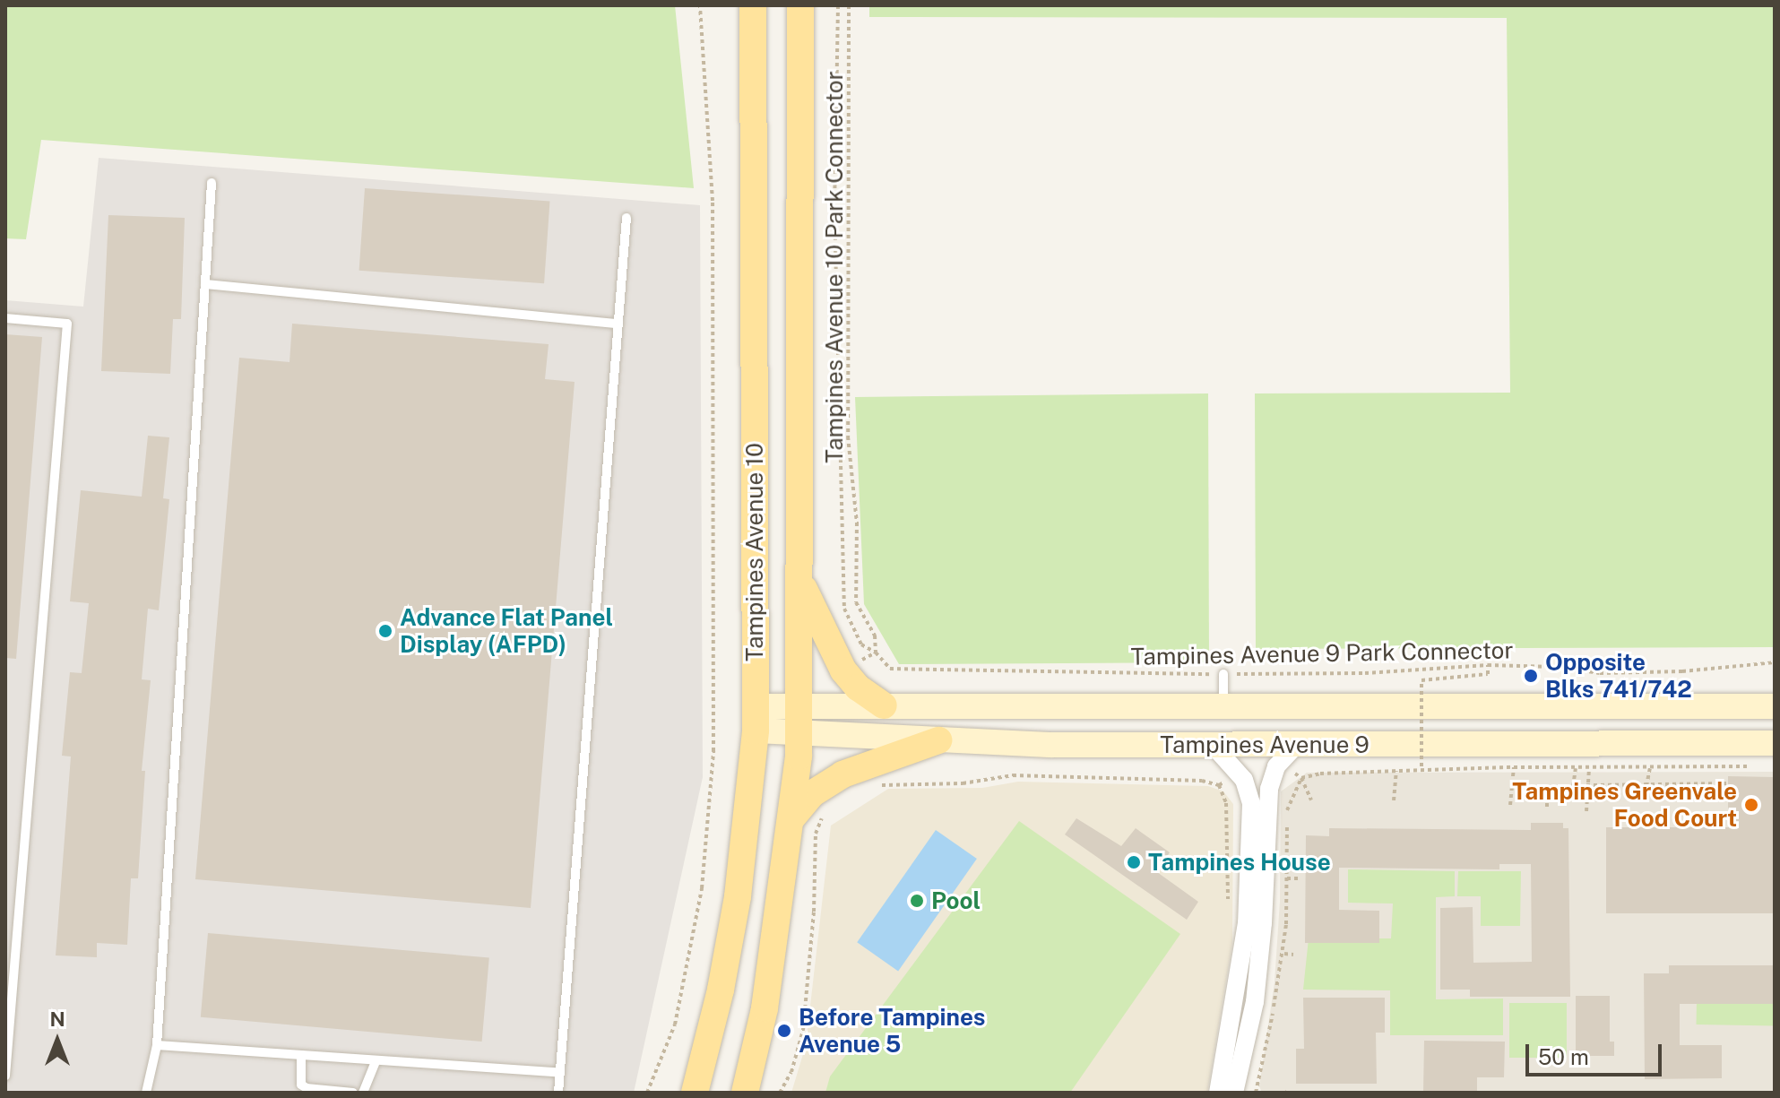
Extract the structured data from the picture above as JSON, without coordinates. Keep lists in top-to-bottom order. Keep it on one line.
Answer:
{"streets":{"main road":["Tampines Avenue 10","Tampines Avenue 9"],"path":["Tampines Avenue 10 Park Connector","Tampines Avenue 9 Park Connector"]},"crossings":[["Tampines Avenue 10 Park Connector","Tampines Avenue 9 Park Connector"],["Tampines Avenue 10","Tampines Avenue 9"]],"places":["Advance Flat Panel Display (AFPD)","Opposite Blks 741/742","Tampines Greenvale Food Court","Tampines House","Pool","Before Tampines Avenue 5"],"scale_bar":"50 m","north":"top"}
